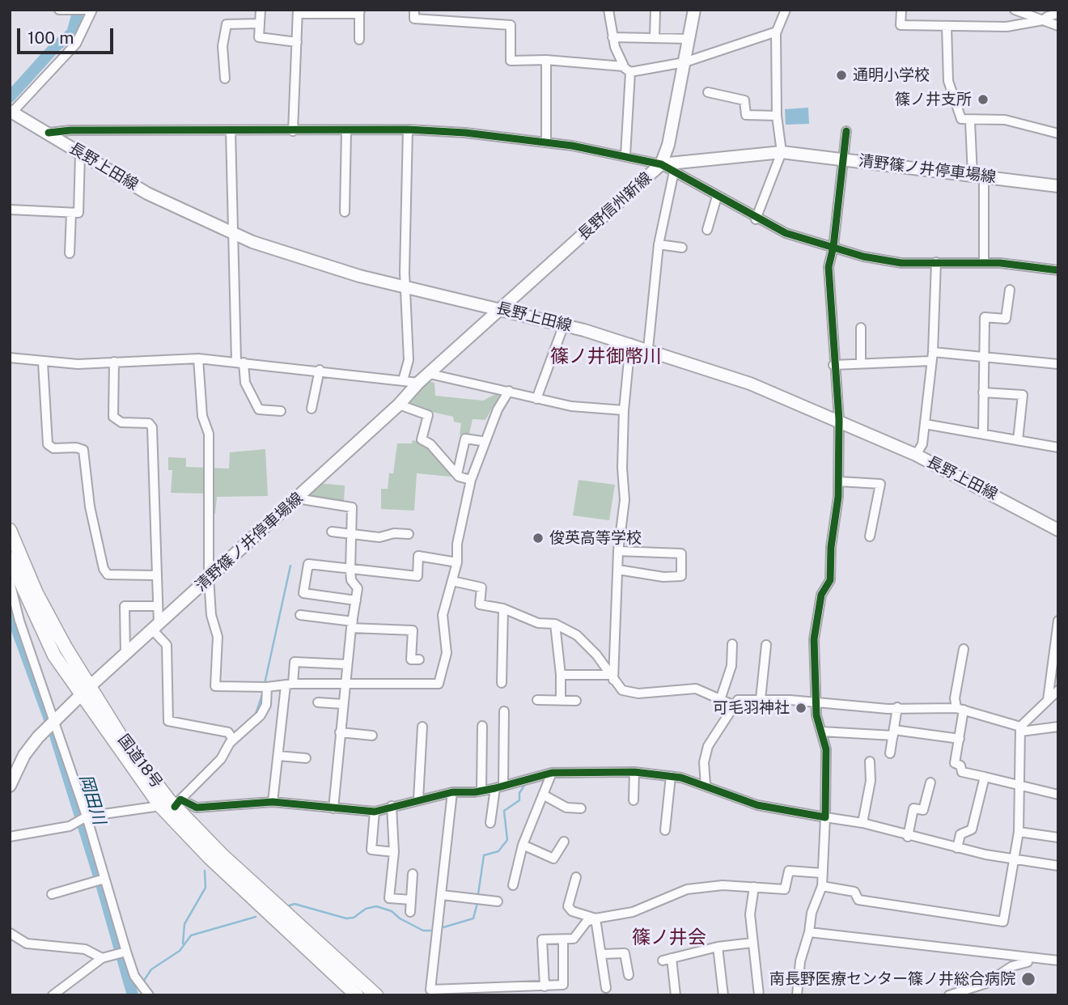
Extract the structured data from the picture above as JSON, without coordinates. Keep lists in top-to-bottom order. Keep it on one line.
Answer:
{"streets":{"highway":["国道18号"],"main road":["長野上田線","清野篠ノ井停車場線","長野信州新線"]},"crossings":[["長野上田線","清野篠ノ井停車場線"],["長野上田線","長野信州新線"],["清野篠ノ井停車場線","長野信州新線"],["清野篠ノ井停車場線","国道18号"]],"districts":["篠ノ井御幣川","篠ノ井会"],"water":["岡田川"],"places":["通明小学校","篠ノ井支所","俊英高等学校","可毛羽神社","南長野医療センター篠ノ井総合病院"],"scale_bar":"100 m"}
